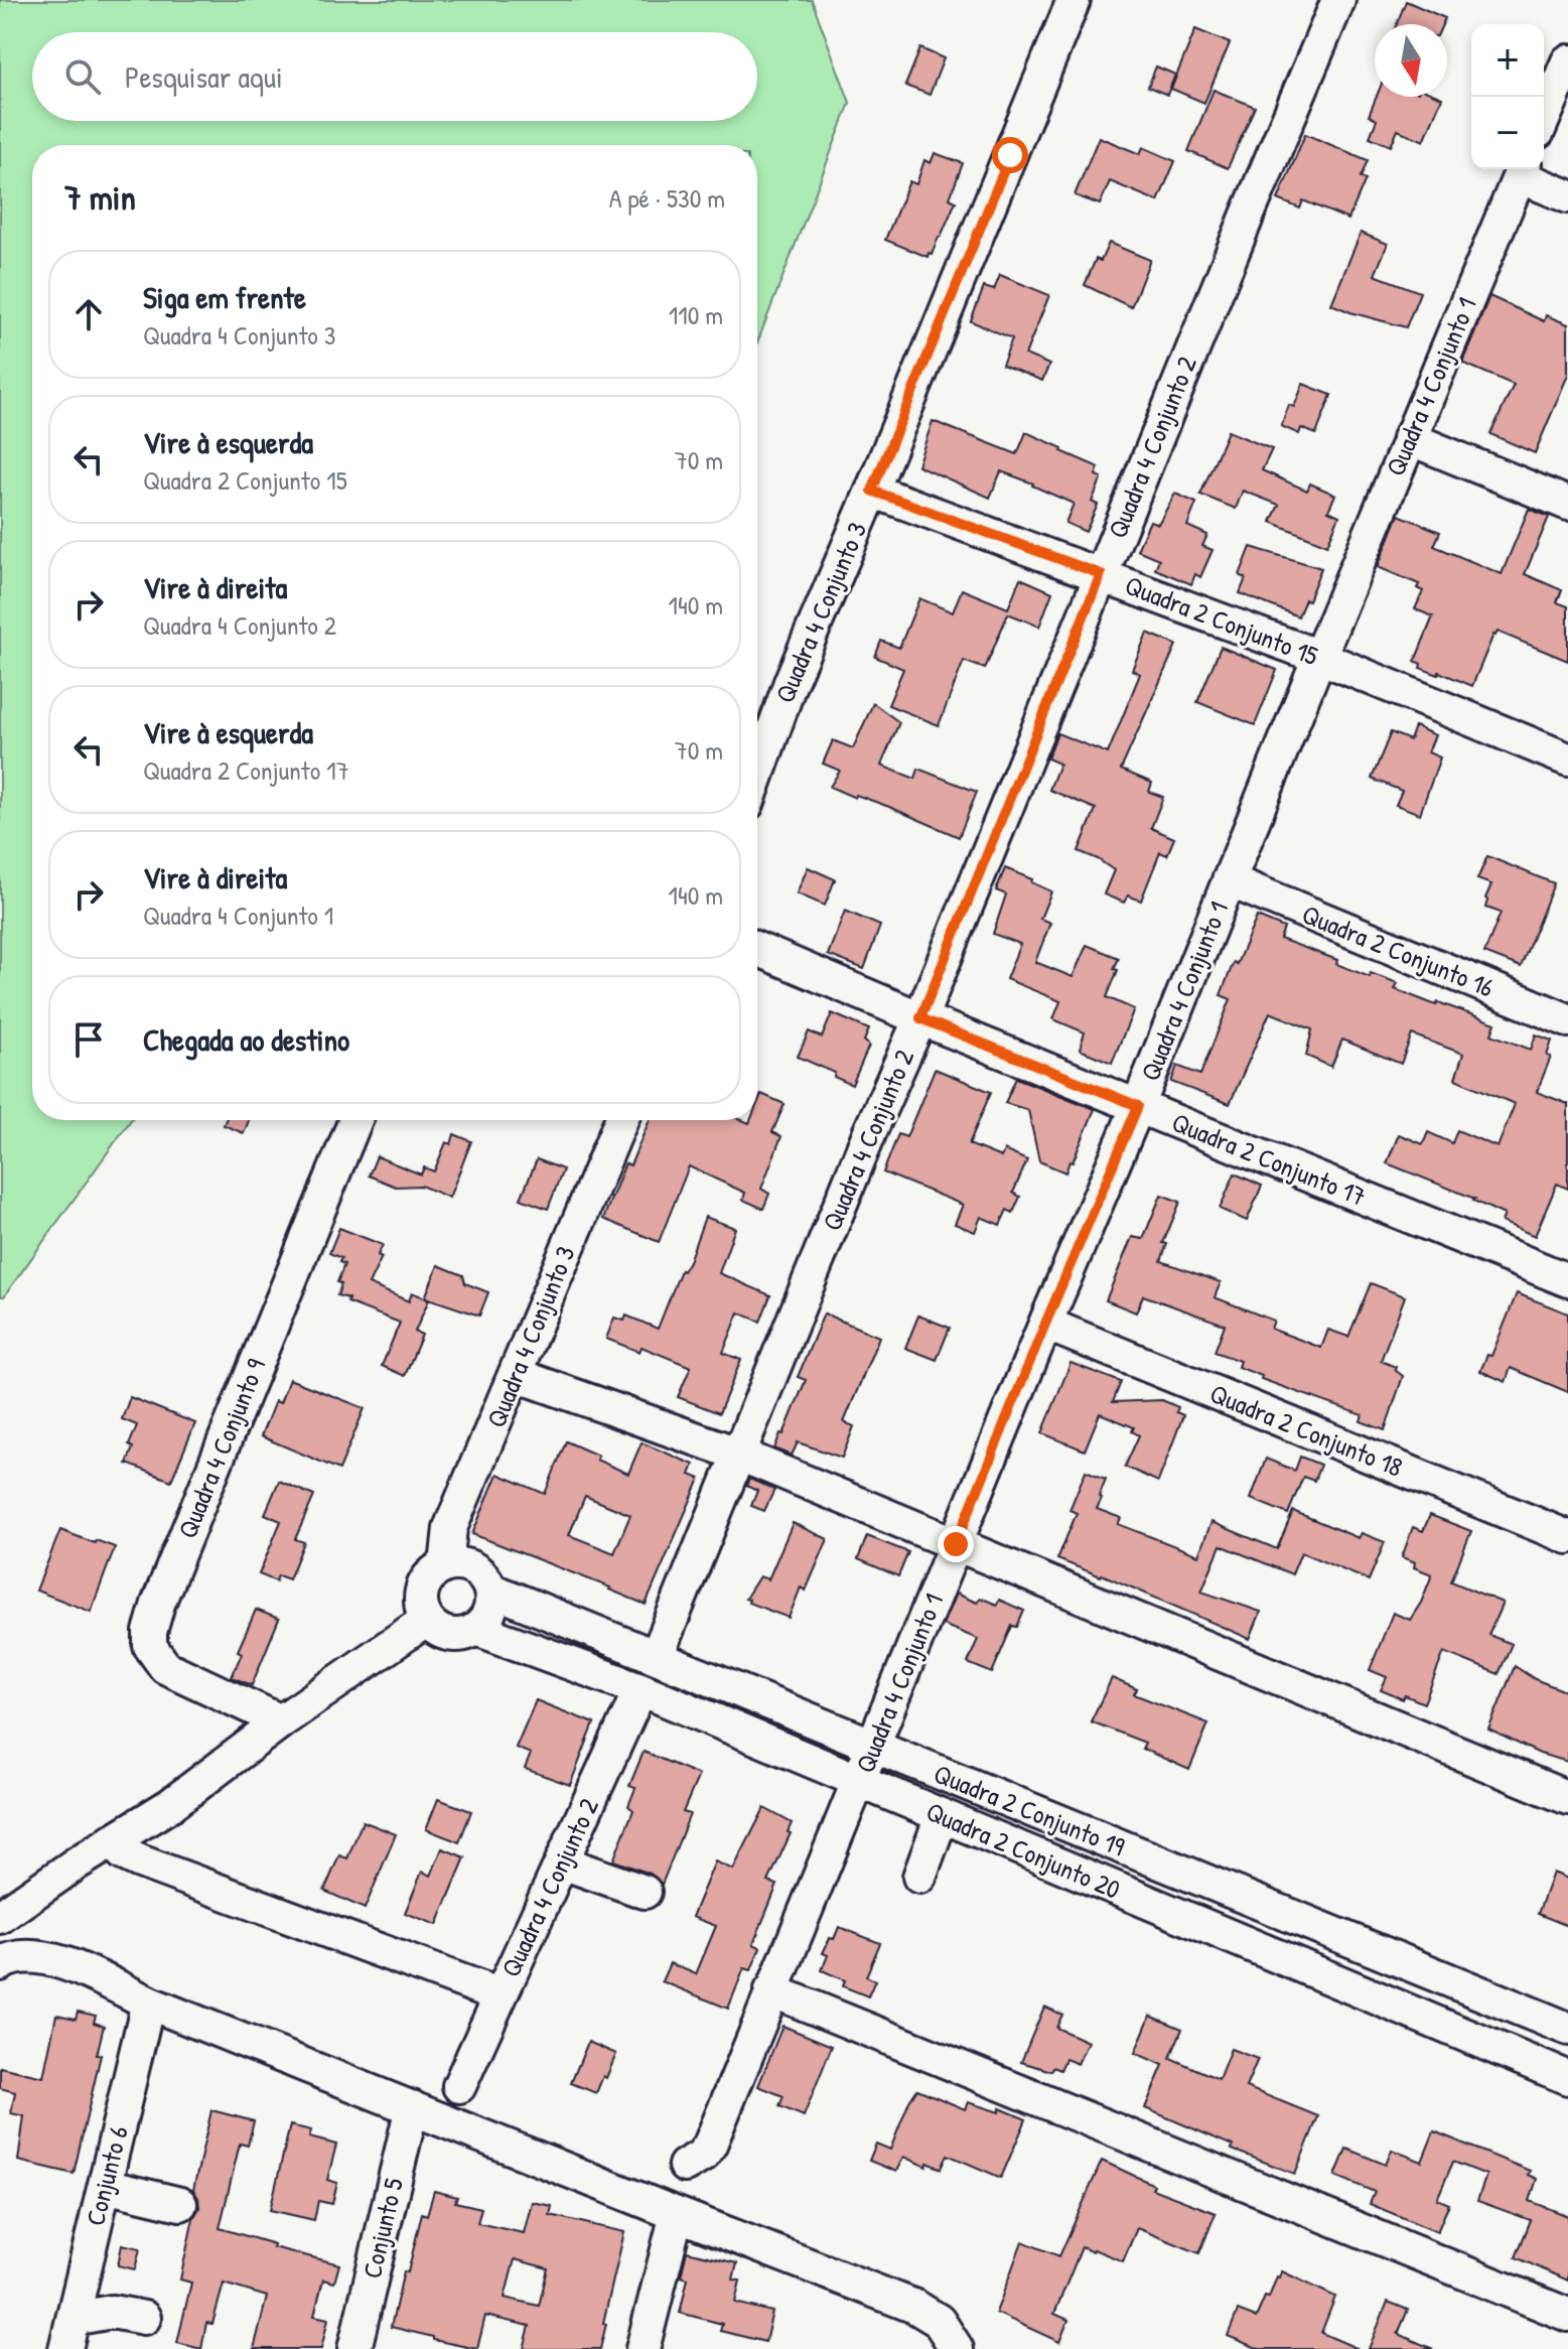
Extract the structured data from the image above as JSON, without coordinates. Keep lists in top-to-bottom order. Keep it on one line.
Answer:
{"streets":{"street":["Quadra 4 Conjunto 1","Quadra 4 Conjunto 2","Quadra 4 Conjunto 3","Quadra 2 Conjunto 15","Quadra 2 Conjunto 16","Quadra 2 Conjunto 17","Quadra 2 Conjunto 18","Quadra 4 Conjunto 9","Quadra 2 Conjunto 19","Quadra 2 Conjunto 20","Conjunto 6","Conjunto 5"]},"crossings":[["Quadra 4 Conjunto 1","Quadra 2 Conjunto 15"],["Quadra 4 Conjunto 1","Quadra 2 Conjunto 16"],["Quadra 4 Conjunto 1","Quadra 2 Conjunto 17"],["Quadra 4 Conjunto 1","Quadra 2 Conjunto 18"],["Quadra 4 Conjunto 1","Quadra 2 Conjunto 19"],["Quadra 4 Conjunto 1","Quadra 2 Conjunto 20"],["Quadra 4 Conjunto 2","Quadra 2 Conjunto 15"],["Quadra 4 Conjunto 2","Quadra 2 Conjunto 17"],["Quadra 4 Conjunto 2","Quadra 2 Conjunto 19"],["Quadra 4 Conjunto 2","Quadra 2 Conjunto 20"],["Quadra 4 Conjunto 3","Quadra 2 Conjunto 15"],["Quadra 4 Conjunto 3","Quadra 2 Conjunto 19"],["Quadra 4 Conjunto 3","Quadra 2 Conjunto 20"],["Quadra 2 Conjunto 19","Quadra 2 Conjunto 20"]],"north":"bottom","page":{"map_buttons":["+","−"],"search":"Pesquisar aqui","heading":["7 min","A pé · 530 m"],"list":[["Siga em frente","Quadra 4 Conjunto 3","110 m"],["Vire à esquerda","Quadra 2 Conjunto 15","70 m"],["Vire à direita","Quadra 4 Conjunto 2","140 m"],["Vire à esquerda","Quadra 2 Conjunto 17","70 m"],["Vire à direita","Quadra 4 Conjunto 1","140 m"],"Chegada ao destino"]}}
